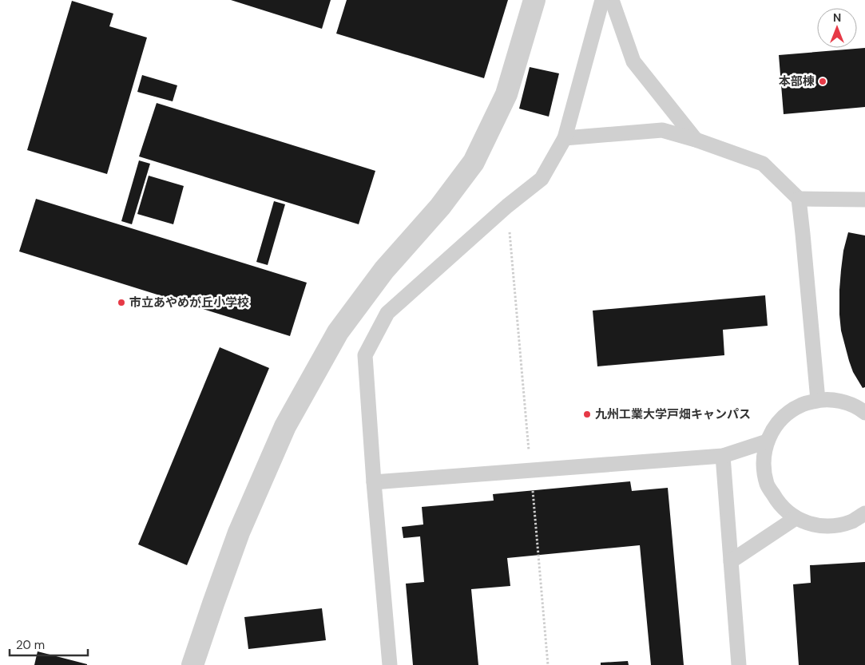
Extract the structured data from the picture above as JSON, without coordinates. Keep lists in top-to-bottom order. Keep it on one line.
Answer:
{"places":["本部棟","市立あやめが丘小学校","九州工業大学戸畑キャンパス"],"scale_bar":"20 m","north":"top"}
